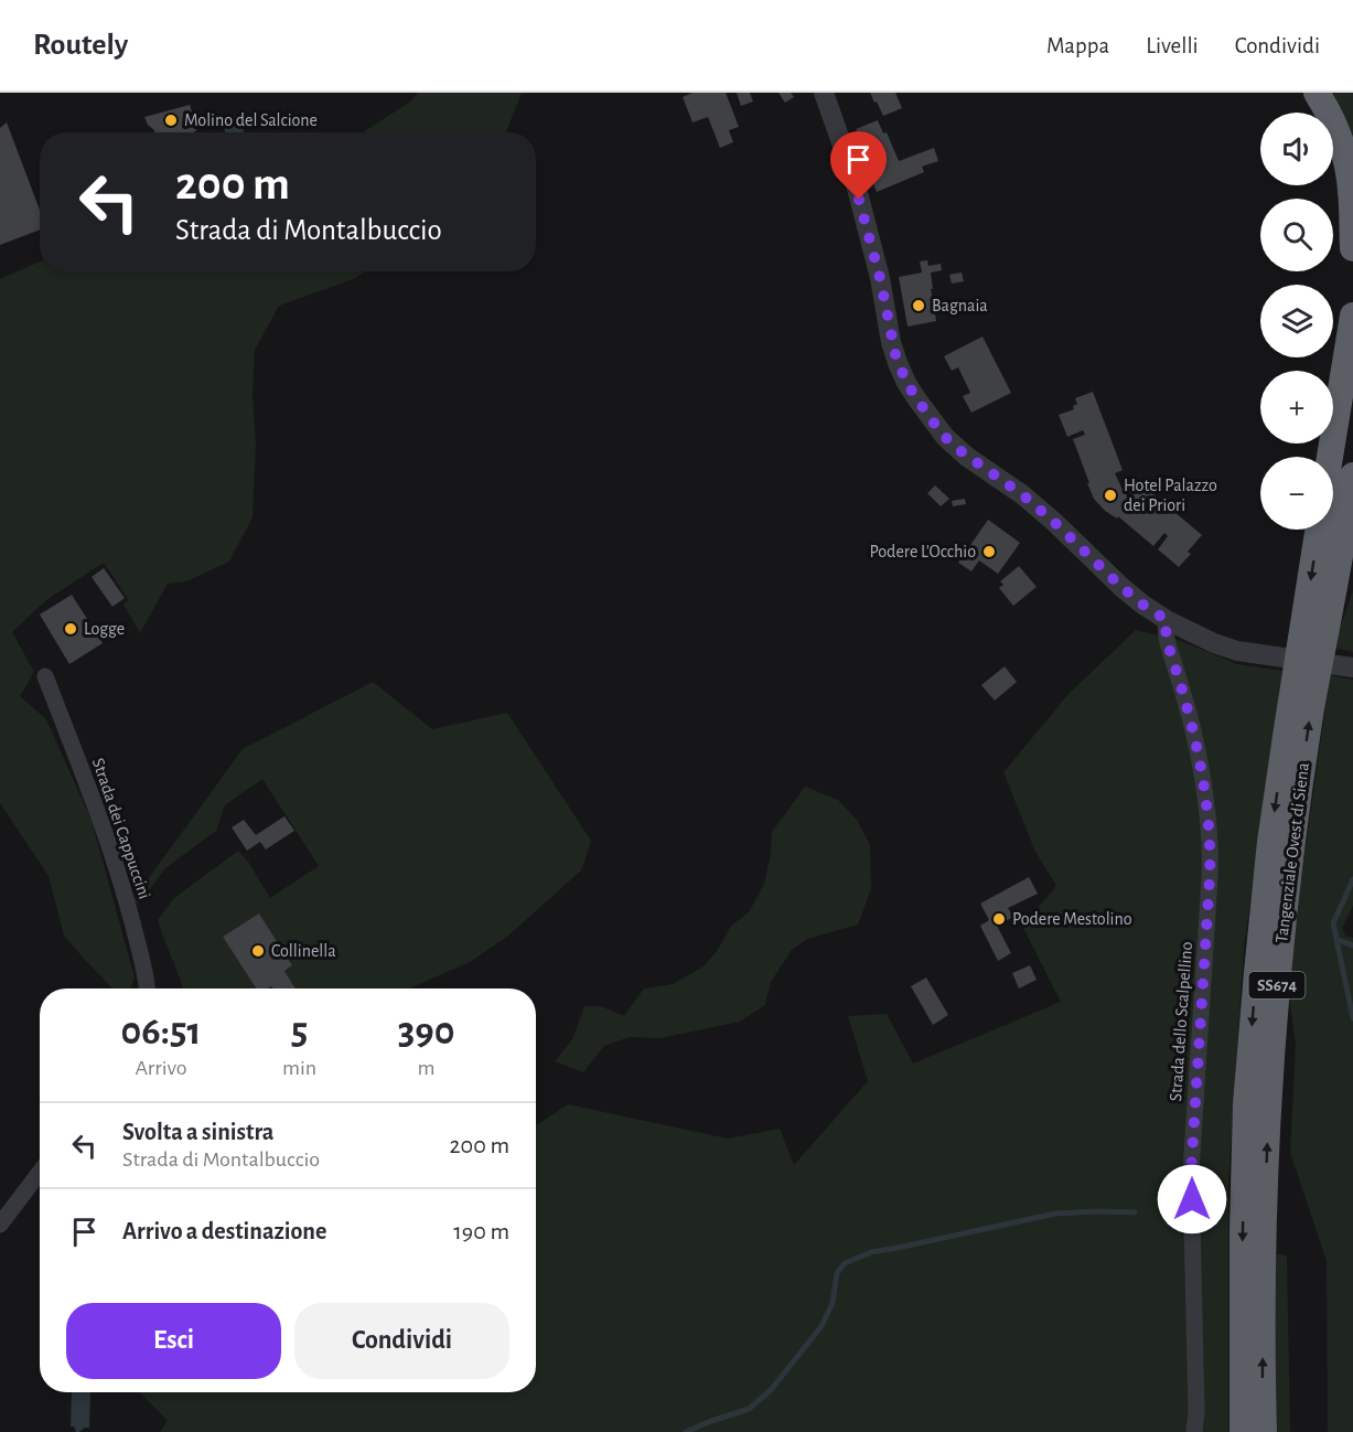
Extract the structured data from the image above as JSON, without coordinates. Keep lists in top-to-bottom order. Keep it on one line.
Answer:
{"streets":{"highway":["Tangenziale Ovest di Siena","SS674"],"street":["Strada dei Cappuccini","Strada dello Scalpellino"]},"places":["Molino del Salcione","Bagnaia","Hotel Palazzo dei Priori","Podere L'Occhio","Logge","Podere Mestolino","Collinella"],"page":{"header":"Routely","nav":["Mappa","Livelli","Condividi"],"map_buttons":["+","−"],"turn":["200 m","Strada di Montalbuccio"],"eta":["06:51","Arrivo","5","min","390","m"],"list":[{"name":"Svolta a sinistra","note":"Strada di Montalbuccio","value":"200 m"},{"name":"Arrivo a destinazione","value":"190 m"}],"buttons":["Esci","Condividi"]}}
